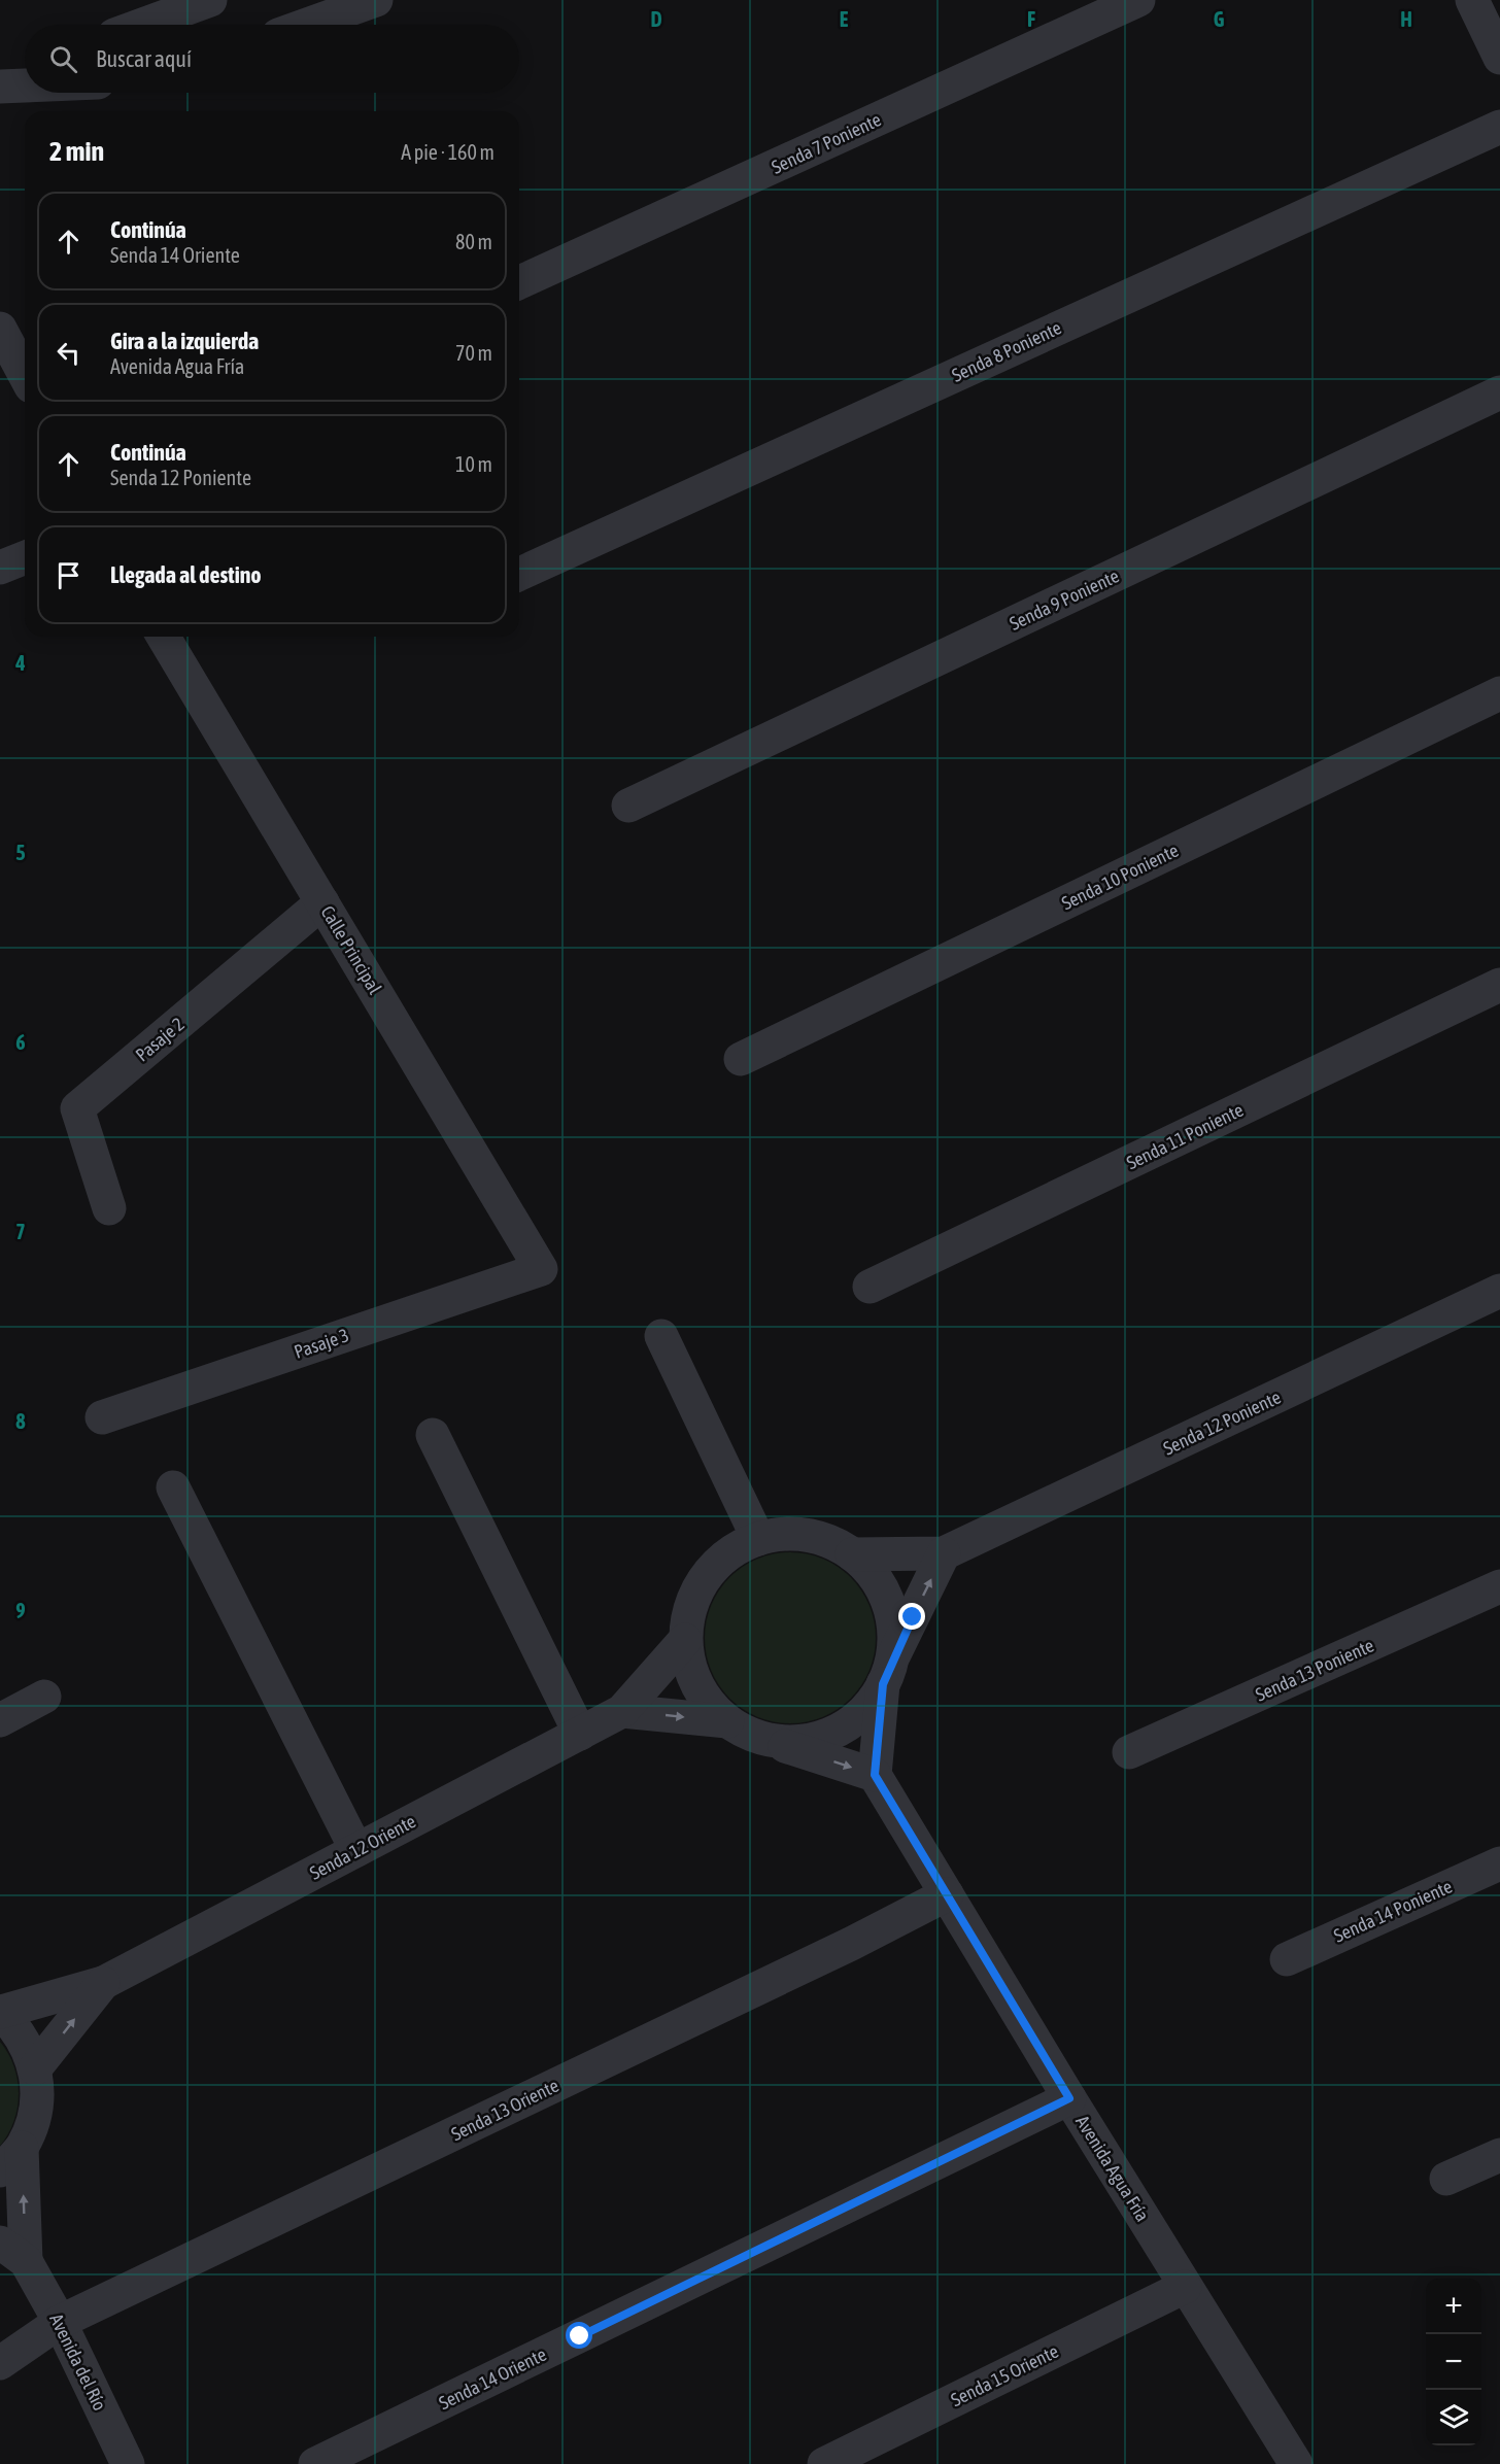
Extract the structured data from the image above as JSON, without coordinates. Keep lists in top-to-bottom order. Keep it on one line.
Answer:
{"streets":{"street":["Senda 7 Poniente","Senda 8 Poniente","Senda 9 Poniente","Senda 10 Poniente","Calle Principal","Pasaje 2","Senda 11 Poniente","Pasaje 3","Senda 12 Poniente","Senda 13 Poniente","Senda 12 Oriente","Senda 14 Poniente","Senda 13 Oriente","Avenida Agua Fría","Avenida del Río","Senda 15 Oriente","Senda 14 Oriente"]},"crossings":[["Calle Principal","Pasaje 2"],["Calle Principal","Pasaje 3"],["Senda 12 Poniente","Senda 12 Oriente"],["Senda 13 Oriente","Avenida Agua Fría"],["Senda 13 Oriente","Avenida del Río"],["Avenida Agua Fría","Senda 15 Oriente"],["Avenida Agua Fría","Senda 14 Oriente"]],"page":{"search":"Buscar aquí","heading":["2 min","A pie · 160 m"],"list":[["Continúa","Senda 14 Oriente","80 m"],["Gira a la izquierda","Avenida Agua Fría","70 m"],["Continúa","Senda 12 Poniente","10 m"],"Llegada al destino"],"map_buttons":["+","−"]},"grid":{"columns":["D","E","F","G","H"],"rows":["4","5","6","7","8","9"]}}
